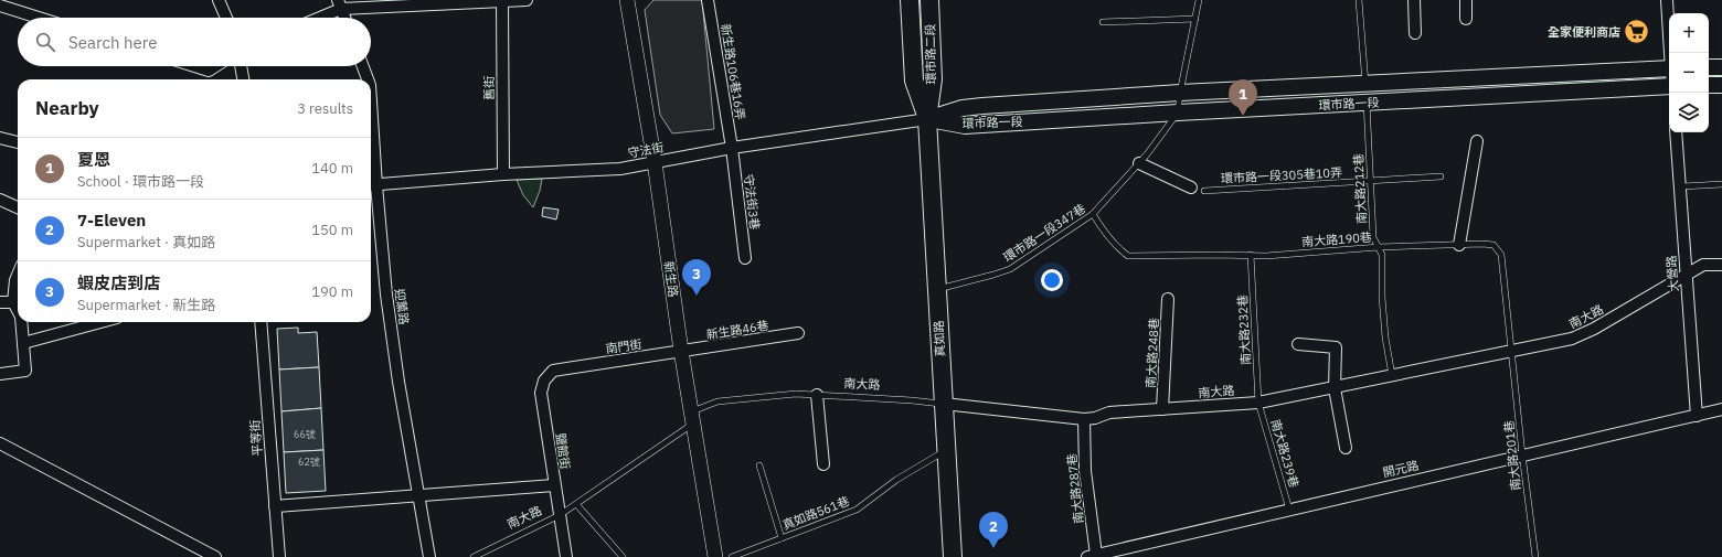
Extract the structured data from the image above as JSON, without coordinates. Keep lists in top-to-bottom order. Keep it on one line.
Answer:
{"streets":{"main road":["環市路二段","環市路一段","真如路"],"street":["新生路106巷16弄","舊街","守法街","守法街3巷","大營路","新生路","迎薰路","南大路","新生路46巷","南門街","南大路248巷","平等街","鹽館街","開元路","南大路287巷"],"lane":["環市路一段305巷10弄","南大路212巷","環市路一段347巷","南大路190巷","南大路232巷","南大路239巷","南大路201巷","真如路561巷"]},"crossings":[["環市路二段","環市路一段"],["環市路二段","守法街"],["環市路二段","真如路"],["新生路106巷16弄","守法街"],["新生路106巷16弄","守法街3巷"],["舊街","守法街"],["環市路一段","守法街"],["環市路一段","南大路212巷"],["環市路一段","環市路一段347巷"],["環市路一段","真如路"],["守法街","守法街3巷"],["守法街","新生路"],["守法街","迎薰路"],["守法街","真如路"],["環市路一段305巷10弄","南大路212巷"],["南大路212巷","南大路190巷"],["南大路212巷","南大路"],["環市路一段347巷","南大路190巷"],["環市路一段347巷","真如路"],["南大路190巷","南大路"],["南大路190巷","南大路232巷"],["南大路190巷","南大路201巷"],["大營路","南大路"],["大營路","開元路"],["新生路","南大路"],["新生路","新生路46巷"],["新生路","南門街"],["南大路","南大路232巷"],["南大路","真如路"],["南大路","南大路248巷"],["南大路","鹽館街"],["南大路","南大路239巷"],["南大路","南大路201巷"],["南大路","南大路287巷"],["新生路46巷","南門街"],["南大路232巷","南大路239巷"],["真如路","真如路561巷"],["南門街","鹽館街"],["南大路239巷","開元路"],["南大路201巷","開元路"],["開元路","南大路287巷"]],"places":{"supermarket":["全家便利商店"]},"house_numbers":["66號","62號"],"page":{"map_buttons":["+","−"],"search":"Search here","pins":["1","3","2"],"heading":["Nearby","3 results"],"list":[{"mark":"1","name":"夏恩","note":"School · 環市路一段","value":"140 m"},{"mark":"2","name":"7-Eleven","note":"Supermarket · 真如路","value":"150 m"},{"mark":"3","name":"蝦皮店到店","note":"Supermarket · 新生路","value":"190 m"}]}}
